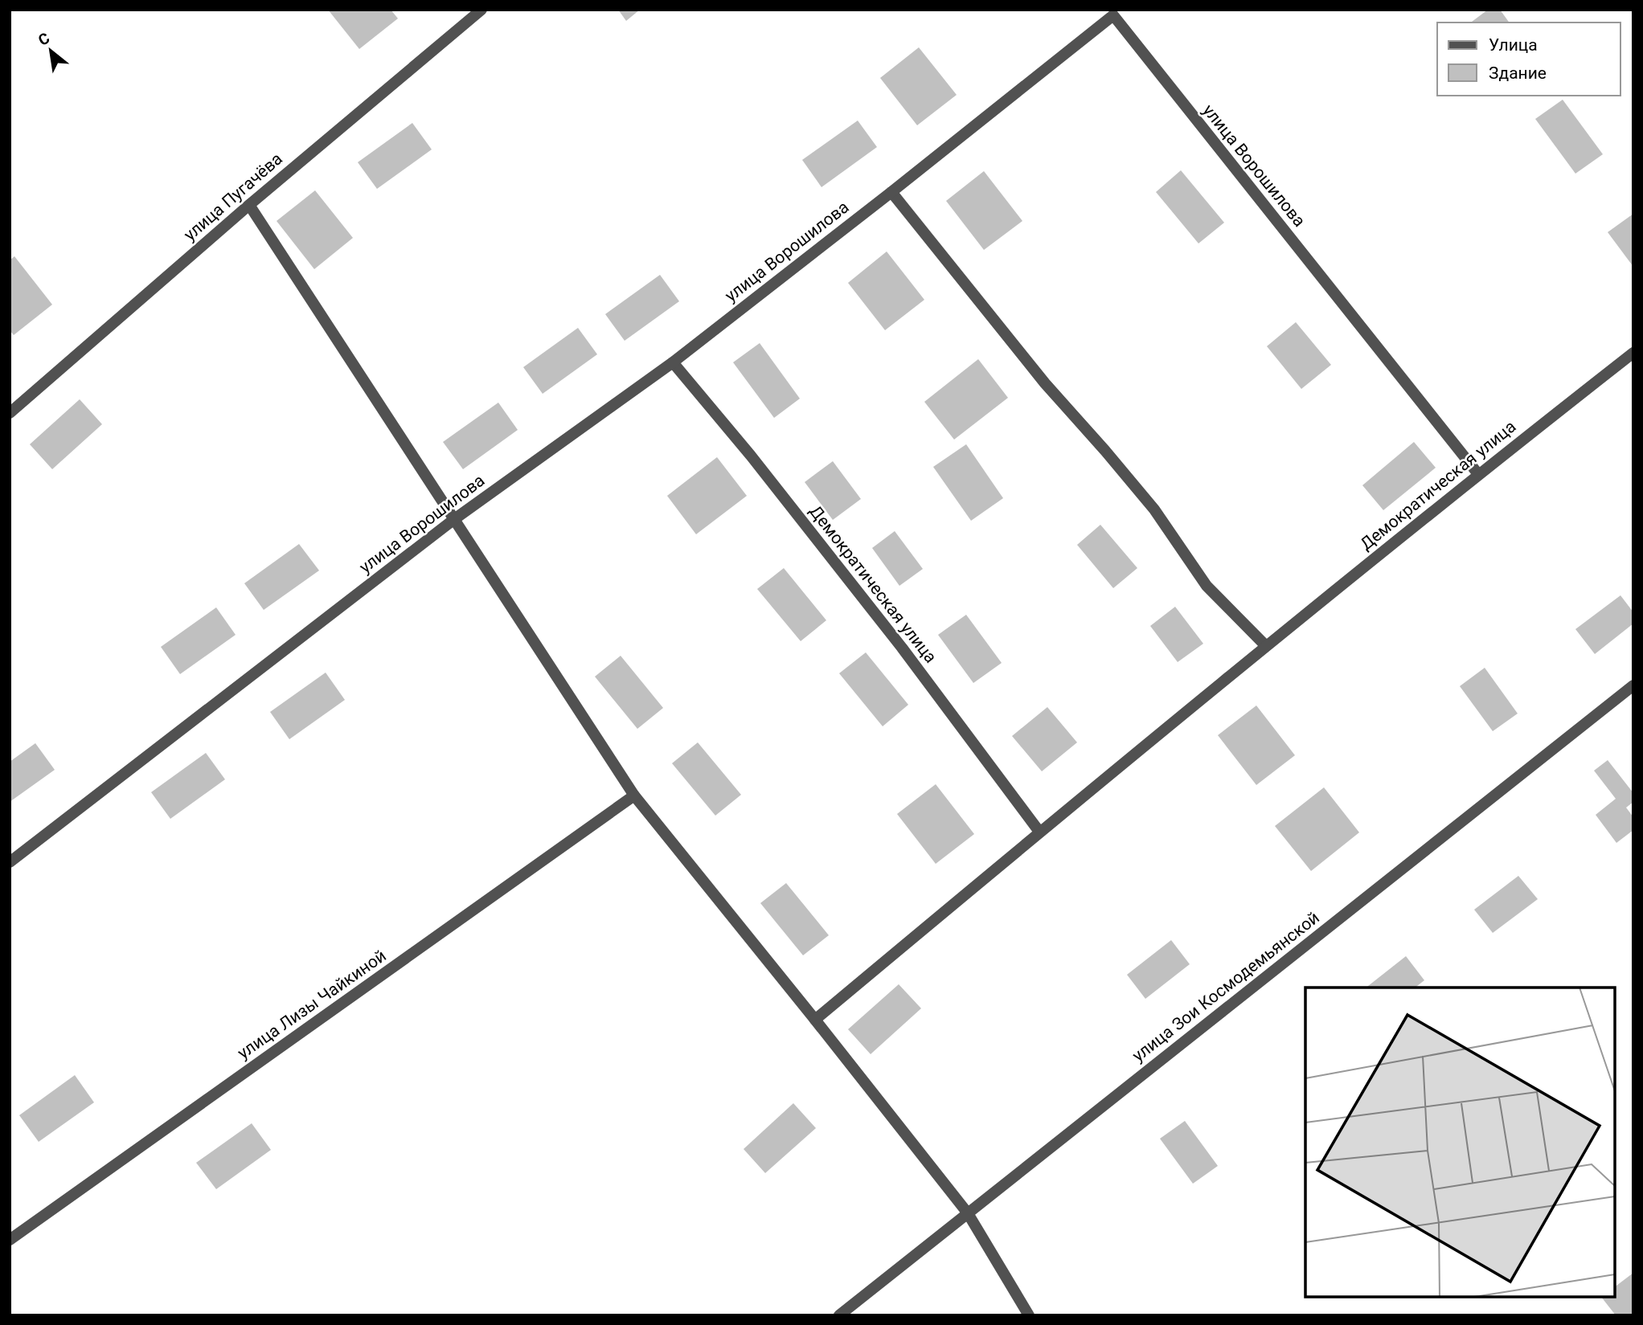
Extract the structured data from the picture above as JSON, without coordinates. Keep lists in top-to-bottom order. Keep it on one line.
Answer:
{"streets":{"street":["улица Ворошилова","улица Пугачёва","Демократическая улица","улица Зои Космодемьянской","улица Лизы Чайкиной"]},"crossings":[["улица Ворошилова","Демократическая улица"]],"legend":["Улица","Здание"],"north":"top left"}
